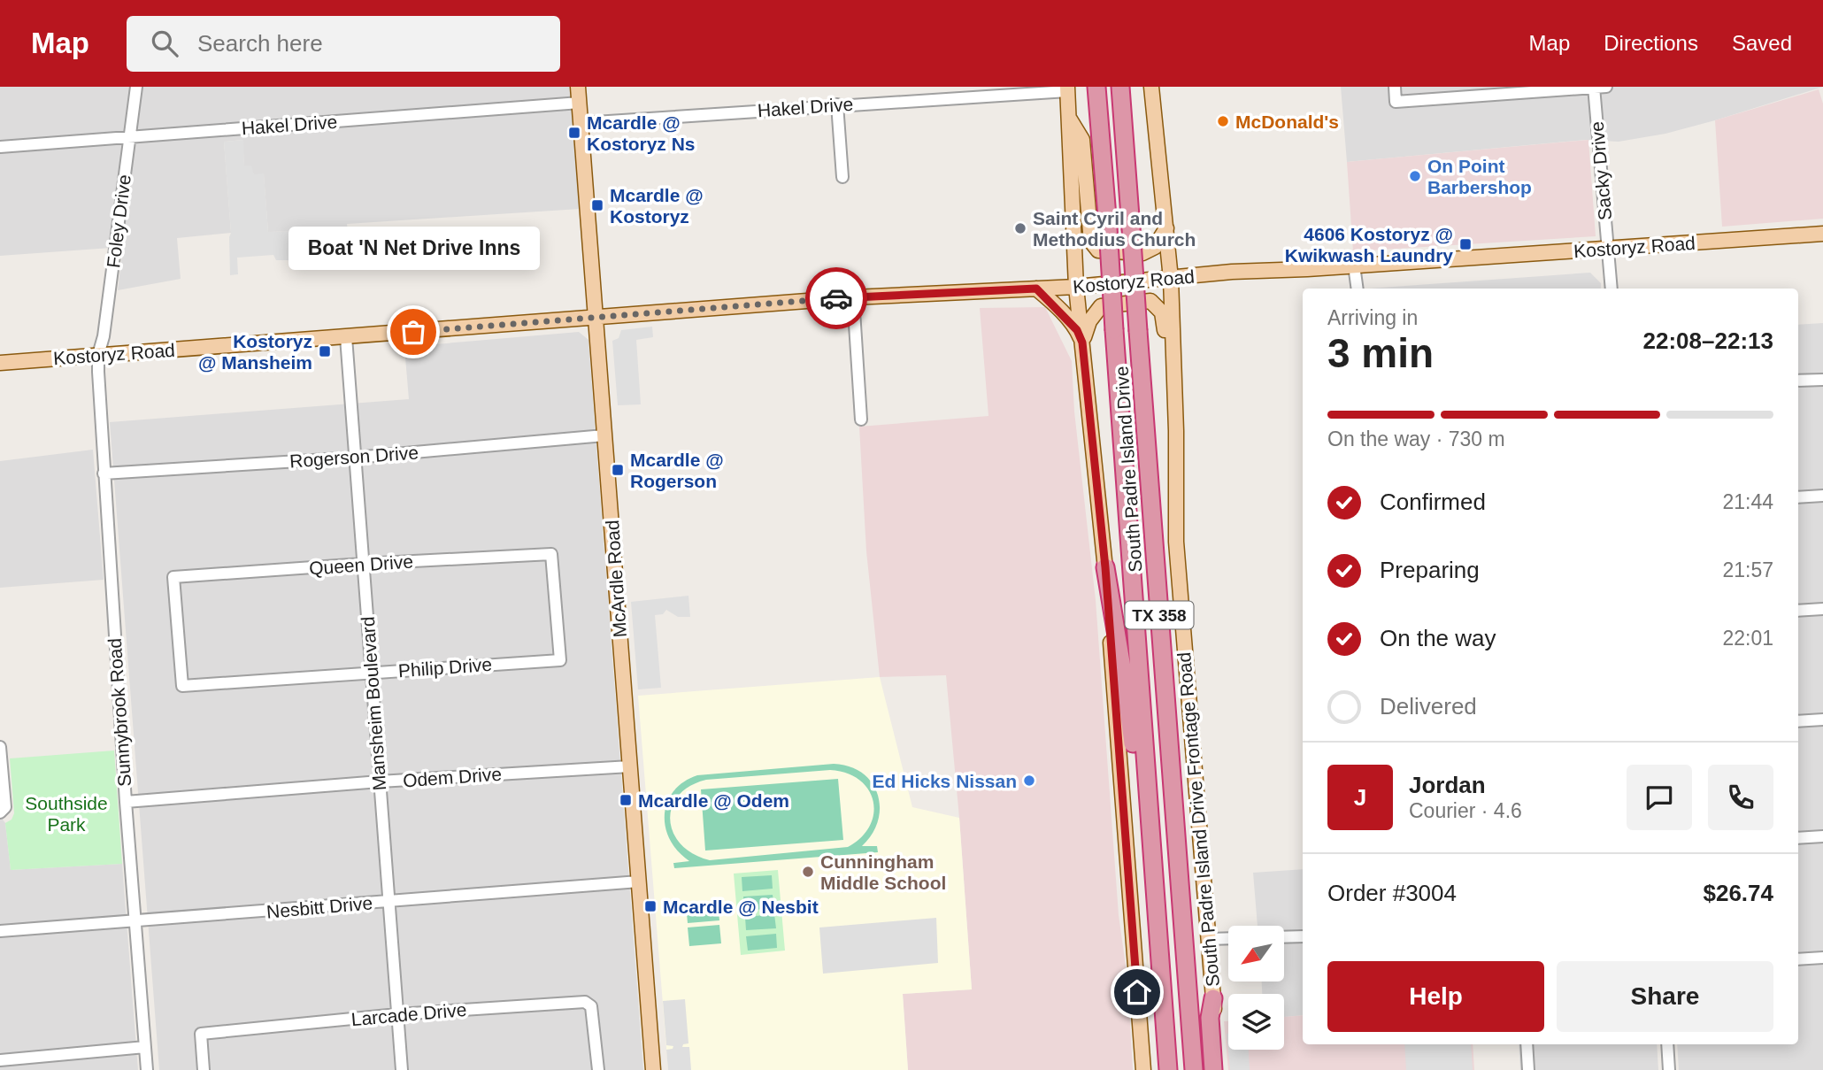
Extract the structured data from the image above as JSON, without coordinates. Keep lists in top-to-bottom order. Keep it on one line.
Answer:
{"streets":{"highway":["South Padre Island Drive","TX 358"],"main road":["Kostoryz Road","McArdle Road","South Padre Island Drive Frontage Road"],"street":["Hakel Drive","Sacky Drive","Foley Drive","Rogerson Drive","Queen Drive","Philip Drive","Mansheim Boulevard","Sunnybrook Road","Odem Drive","Nesbitt Drive","Larcade Drive"]},"crossings":[["Hakel Drive","Foley Drive"],["Hakel Drive","McArdle Road"],["Sacky Drive","Kostoryz Road"],["Foley Drive","Kostoryz Road"],["Foley Drive","Sunnybrook Road"],["Kostoryz Road","McArdle Road"],["Kostoryz Road","Mansheim Boulevard"],["Kostoryz Road","Sunnybrook Road"],["Kostoryz Road","South Padre Island Drive Frontage Road"],["Rogerson Drive","McArdle Road"],["Rogerson Drive","Mansheim Boulevard"],["Rogerson Drive","Sunnybrook Road"],["Queen Drive","Philip Drive"],["Queen Drive","Mansheim Boulevard"],["McArdle Road","Odem Drive"],["McArdle Road","Nesbitt Drive"],["Philip Drive","Mansheim Boulevard"],["Mansheim Boulevard","Odem Drive"],["Mansheim Boulevard","Nesbitt Drive"],["Mansheim Boulevard","Larcade Drive"],["Sunnybrook Road","Odem Drive"],["Sunnybrook Road","Nesbitt Drive"]],"parks":["Southside Park"],"places":{"other":["McDonald's","On Point Barbershop","Saint Cyril and Methodius Church","Boat 'N Net Drive Inns","Ed Hicks Nissan","Cunningham Middle School"],"transit":["Mcardle @ Kostoryz Ns","Mcardle @ Kostoryz","4606 Kostoryz @ Kwikwash Laundry","Kostoryz @ Mansheim","Mcardle @ Rogerson","Mcardle @ Odem","Mcardle @ Nesbit"]},"north":"bottom left","page":{"header":"Map","search":"Search here","nav":["Map","Directions","Saved"],"bubble":"Boat 'N Net Drive Inns","heading":["3 min","Arriving in","22:08–22:13"],"panel":["Jordan","Courier · 4.6","Order #3004","$26.74"],"bar":"On the way · 730 m","list":[["Confirmed","21:44"],["Preparing","21:57"],["On the way","22:01"],"Delivered"],"round":"J","buttons":["Help","Share"]}}
